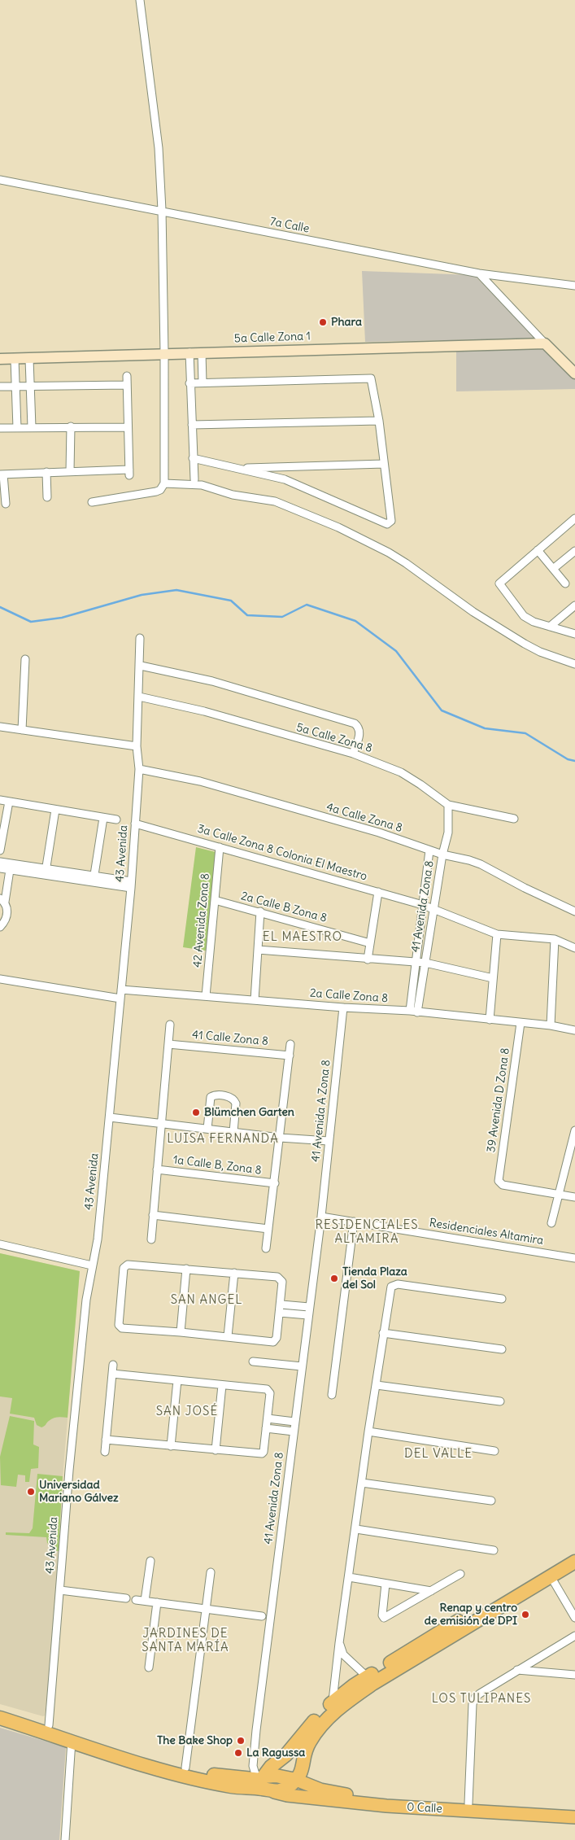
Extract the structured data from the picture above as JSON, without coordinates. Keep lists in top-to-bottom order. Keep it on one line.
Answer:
{"streets":{"main road":["0 Calle"],"street":["7a Calle","5a Calle Zona 1","5a Calle Zona 8","4a Calle Zona 8","3a Calle Zona 8 Colonia El Maestro","43 Avenida","41 Avenida Zona 8","2a Calle B Zona 8","42 Avenida Zona 8","2a Calle Zona 8","41 Calle Zona 8","39 Avenida D Zona 8","41 Avenida A Zona 8","1a Calle B, Zona 8","Residenciales Altamira"]},"crossings":[["5a Calle Zona 8","43 Avenida"],["5a Calle Zona 8","41 Avenida Zona 8"],["4a Calle Zona 8","43 Avenida"],["4a Calle Zona 8","41 Avenida Zona 8"],["3a Calle Zona 8 Colonia El Maestro","43 Avenida"],["3a Calle Zona 8 Colonia El Maestro","41 Avenida Zona 8"],["3a Calle Zona 8 Colonia El Maestro","42 Avenida Zona 8"],["43 Avenida","2a Calle Zona 8"],["41 Avenida Zona 8","2a Calle Zona 8"],["41 Avenida Zona 8","41 Avenida A Zona 8"],["41 Avenida Zona 8","Residenciales Altamira"],["41 Avenida Zona 8","0 Calle"],["2a Calle B Zona 8","42 Avenida Zona 8"],["42 Avenida Zona 8","2a Calle Zona 8"],["2a Calle Zona 8","39 Avenida D Zona 8"],["2a Calle Zona 8","41 Avenida A Zona 8"],["41 Avenida A Zona 8","Residenciales Altamira"]],"districts":["EL MAESTRO","LUISA FERNANDA","RESIDENCIALES ALTAMIRA","SAN ANGEL","SAN JOSÉ","DEL VALLE","JARDINES DE SANTA MARÍA","LOS TULIPANES"],"places":["Phara","Blümchen Garten","Tienda Plaza del Sol","Universidad Mariano Gálvez","Renap y centro de emisión de DPI","The Bake Shop","La Ragussa"]}
